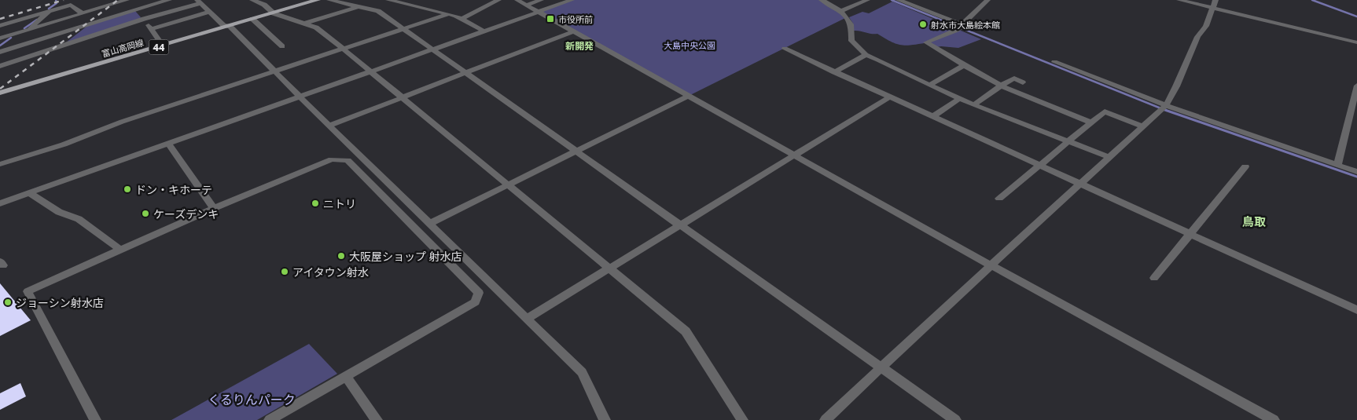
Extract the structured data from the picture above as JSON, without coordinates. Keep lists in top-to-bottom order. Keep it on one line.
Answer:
{"streets":{"main road":["44","富山高岡線"]},"districts":["新開発","鳥取"],"parks":["大島中央公園","くるりんパーク"],"places":{"transit":["市役所前"],"other":["射水市大島絵本館","ドン・キホーテ","ニトリ","ケーズデンキ","大阪屋ショップ 射水店","アイタウン射水","ジョーシン射水店"]}}
